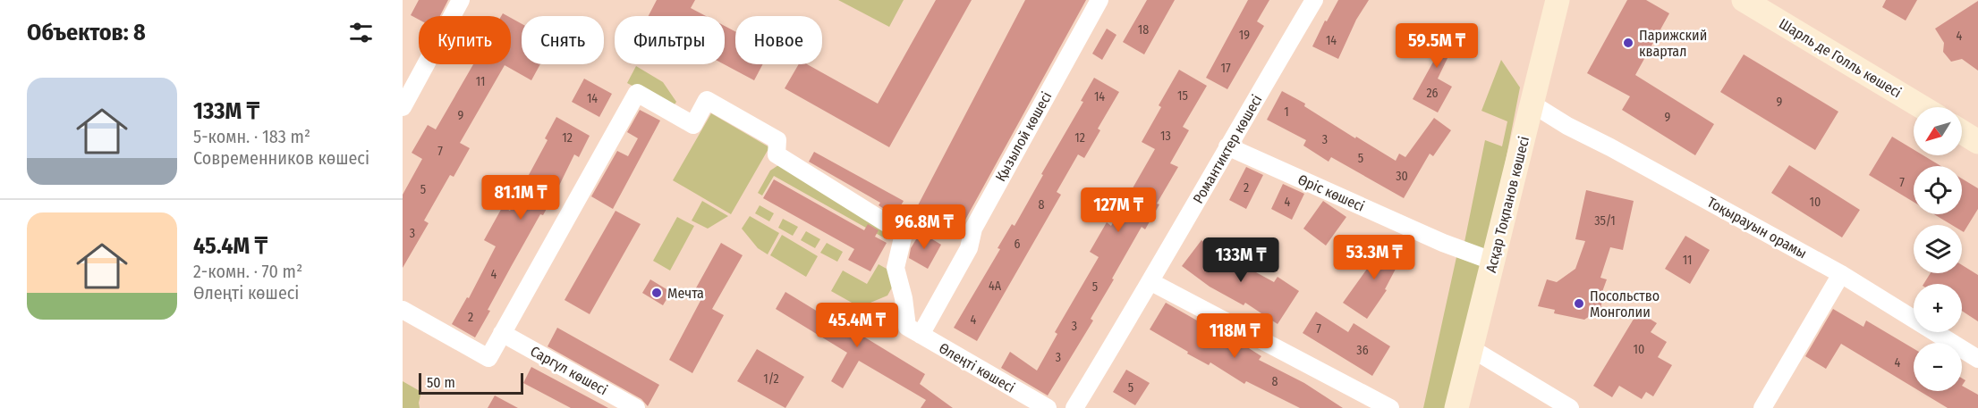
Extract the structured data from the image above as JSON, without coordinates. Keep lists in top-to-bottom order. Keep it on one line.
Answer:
{"streets":{"street":["Шарль де Голль көшесі","Қызылой көшесі","Романтиктер көшесі","Өріс көшесі","Асқар Тоқпанов көшесі","Тоқырауын орамы","Өлеңті көшесі","Саргүл көшесі"]},"crossings":[["Қызылой көшесі","Өлеңті көшесі"],["Романтиктер көшесі","Өріс көшесі"],["Өріс көшесі","Асқар Тоқпанов көшесі"],["Асқар Тоқпанов көшесі","Тоқырауын орамы"]],"places":["Парижский квартал","Мечта","Посольство Монголии"],"house_numbers":["18","19","4","14","17","11","26","15","14","14","9","1","9","9","13","12","12","3","7","5","30","7","2","5","4","10","8","35/1","3","6","11","4","4А","5","2","4","3","7","10","36","3","4","1/2","8","5"],"scale_bar":"50 m","north":"bottom left","page":{"heading":"Объектов: 8","chip":["Купить","Снять","Фильтры","Новое"],"price":["59.5M ₸","81.1M ₸","127M ₸","96.8M ₸","53.3M ₸","133M ₸","45.4M ₸","118M ₸"],"list":[{"name":"133M ₸","note":"5-комн. · 183 m² · Современников көшесі"},{"name":"45.4M ₸","note":"2-комн. · 70 m² · Өлеңті көшесі"}],"map_buttons":["+","−"],"scale":"50 m"}}
